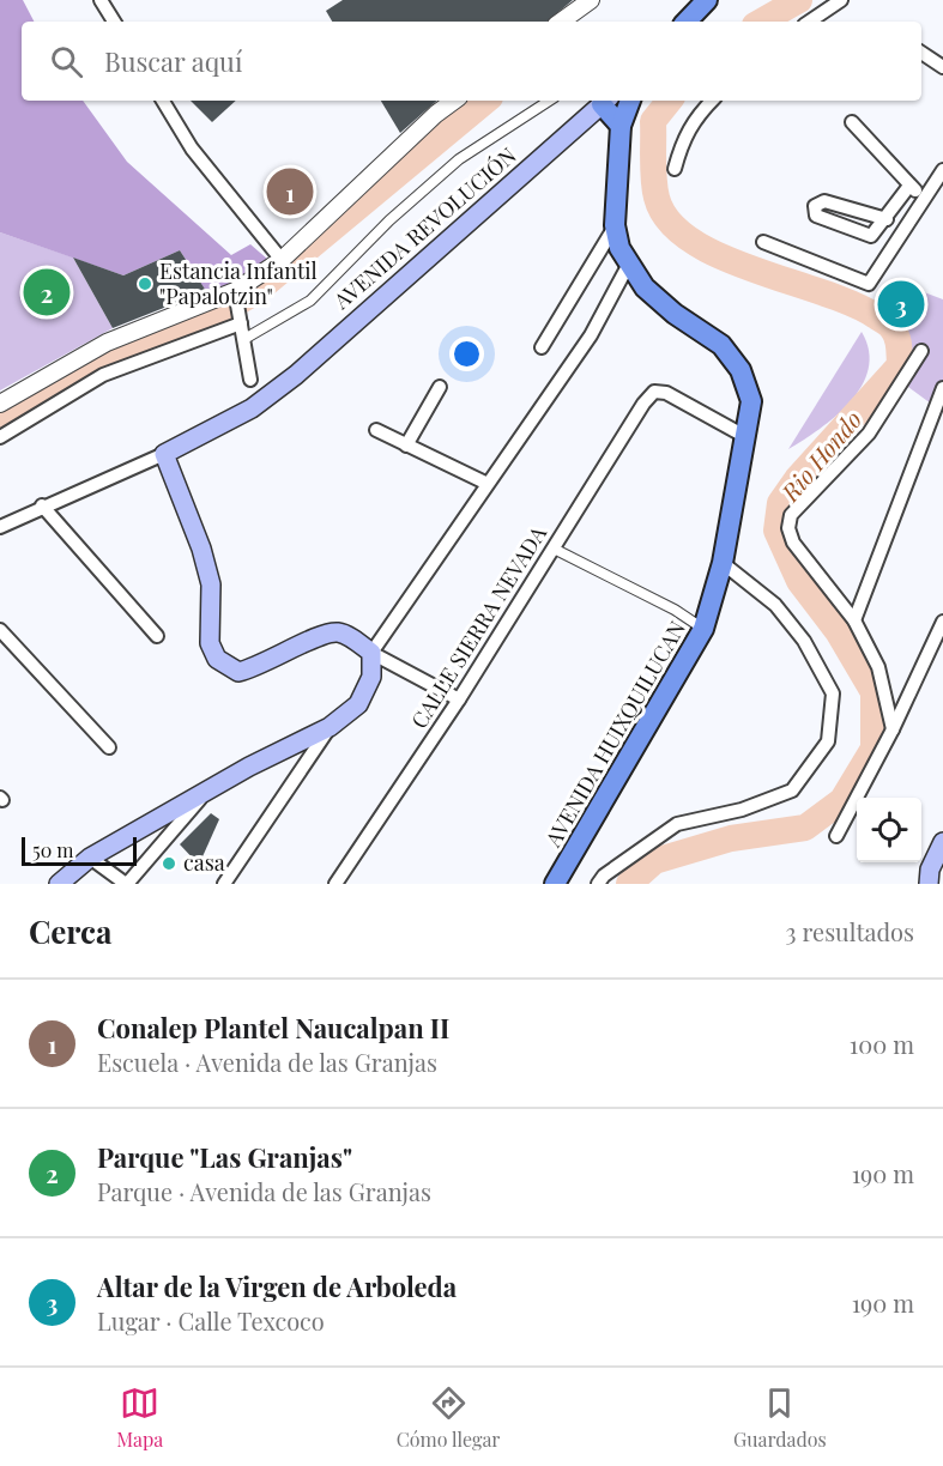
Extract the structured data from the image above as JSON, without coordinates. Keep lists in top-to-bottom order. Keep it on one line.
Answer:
{"streets":{"main road":["AVENIDA REVOLUCIÓN","AVENIDA HUIXQUILUCAN"],"street":["CALLE SIERRA NEVADA"]},"crossings":[["CALLE SIERRA NEVADA","AVENIDA HUIXQUILUCAN"]],"water":["Rio Hondo"],"places":["Estancia Infantil \"Papalotzin\"","casa"],"scale_bar":"50 m","page":{"search":"Buscar aquí","pins":["1","2","3"],"scale":"50 m","heading":["Cerca","3 resultados"],"list":[{"mark":"1","name":"Conalep Plantel Naucalpan II","note":"Escuela · Avenida de las Granjas","value":"100 m"},{"mark":"2","name":"Parque \"Las Granjas\"","note":"Parque · Avenida de las Granjas","value":"190 m"},{"mark":"3","name":"Altar de la Virgen de Arboleda","note":"Lugar · Calle Texcoco","value":"190 m"}],"nav":["Mapa","Cómo llegar","Guardados"]}}
